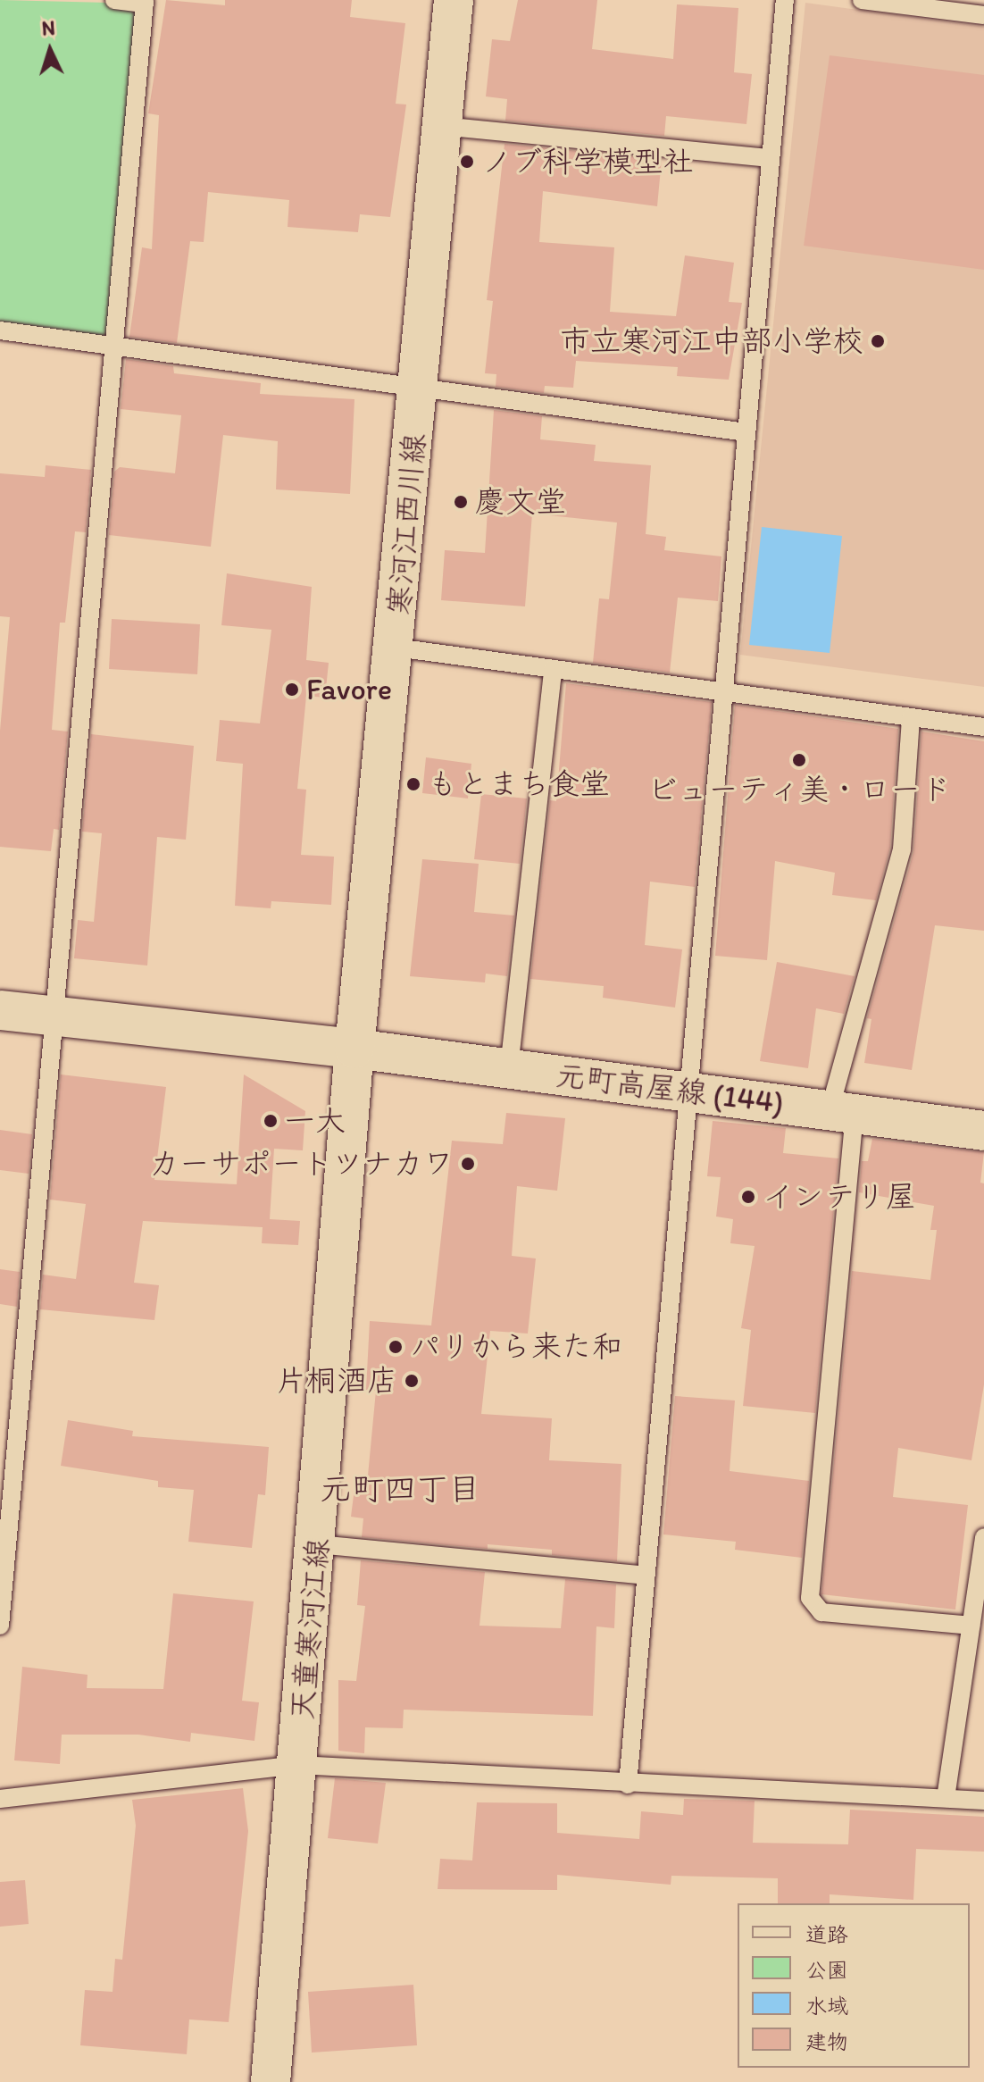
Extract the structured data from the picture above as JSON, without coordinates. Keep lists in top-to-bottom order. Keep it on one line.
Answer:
{"streets":{"main road":["寒河江西川線","元町高屋線 (144)","天童寒河江線"]},"crossings":[["寒河江西川線","元町高屋線 (144)"],["寒河江西川線","天童寒河江線"],["元町高屋線 (144)","天童寒河江線"]],"districts":["元町四丁目"],"places":["ノブ科学模型社","市立寒河江中部小学校","慶文堂","Favore","ビューティ美・ロード","もとまち食堂","一大","カーサポートツナカワ","インテリ屋","パリから来た和","片桐酒店"],"legend":["道路","公園","水域","建物"],"north":"top"}
